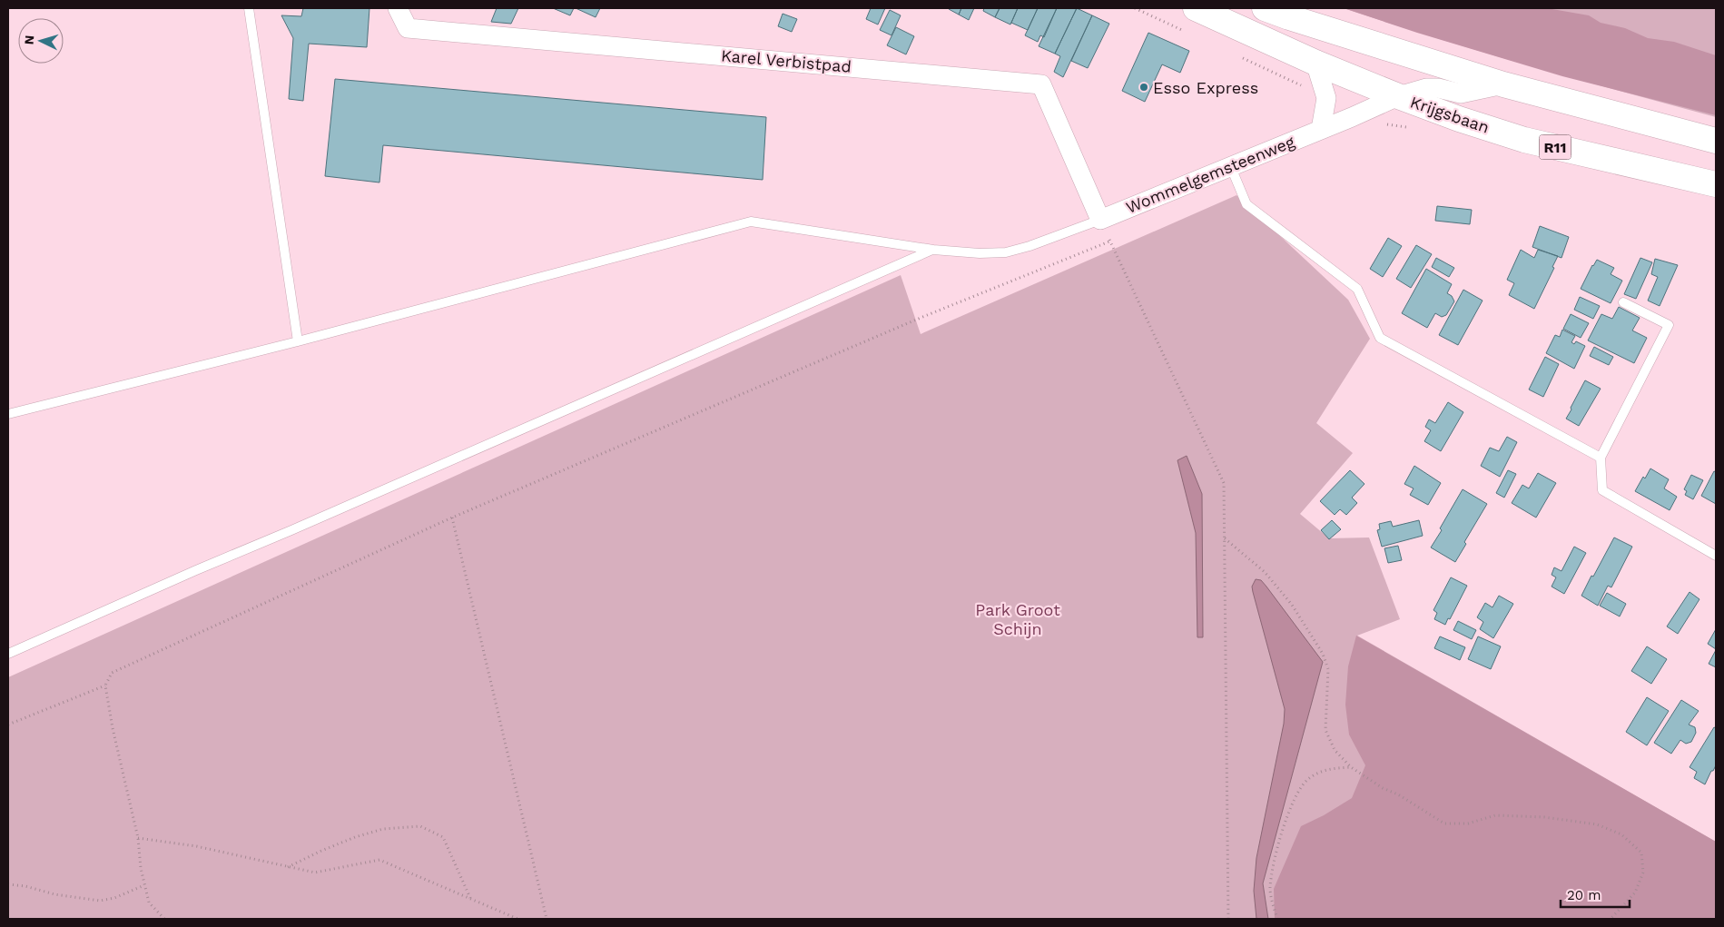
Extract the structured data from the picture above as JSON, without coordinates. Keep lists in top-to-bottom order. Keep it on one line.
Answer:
{"streets":{"main road":["Krijgsbaan","R11"],"street":["Karel Verbistpad","Wommelgemsteenweg"]},"crossings":[["Karel Verbistpad","Wommelgemsteenweg"],["Krijgsbaan","Wommelgemsteenweg"]],"parks":["Park Groot Schijn"],"places":["Esso Express"],"scale_bar":"20 m","north":"left"}
